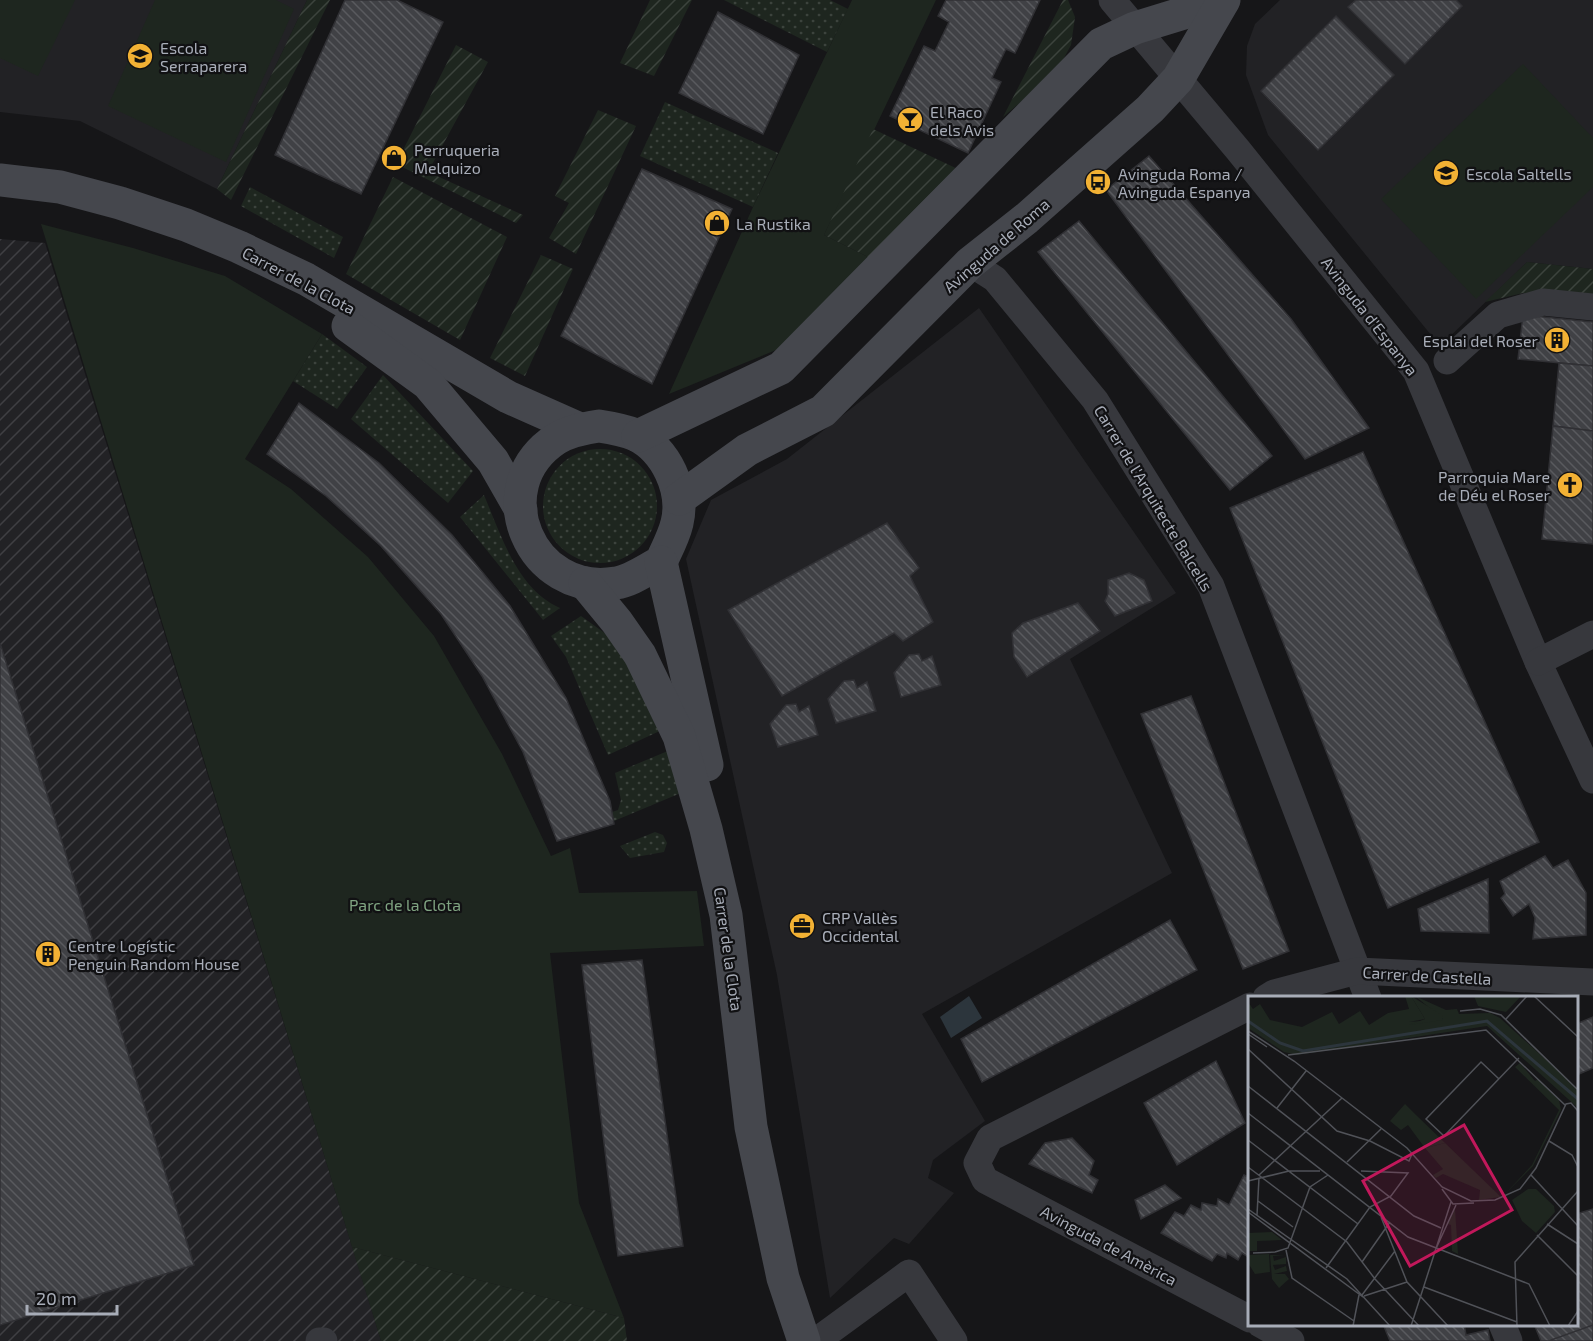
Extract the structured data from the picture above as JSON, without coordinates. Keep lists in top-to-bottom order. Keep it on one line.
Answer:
{"streets":{"street":["Avinguda de Roma","Carrer de la Clota","Avinguda d'Espanya","Carrer de l'Arquitecte Balcells","Carrer de Castella","Avinguda de Amèrica"]},"crossings":[["Avinguda de Roma","Carrer de la Clota"],["Avinguda de Roma","Avinguda d'Espanya"],["Avinguda de Roma","Carrer de l'Arquitecte Balcells"],["Carrer de l'Arquitecte Balcells","Carrer de Castella"]],"parks":["Parc de la Clota"],"places":{"school or university":["Escola Serraparera","Escola Saltells"],"bar":["El Raco dels Avis"],"shop":["Perruqueria Melquizo","La Rustika"],"bus stop":["Avinguda Roma / Avinguda Espanya"],"building":["Esplai del Roser","Centre Logístic Penguin Random House"],"church":["Parroquia Mare de Déu el Roser"],"office":["CRP Vallès Occidental"]},"scale_bar":"20 m"}
